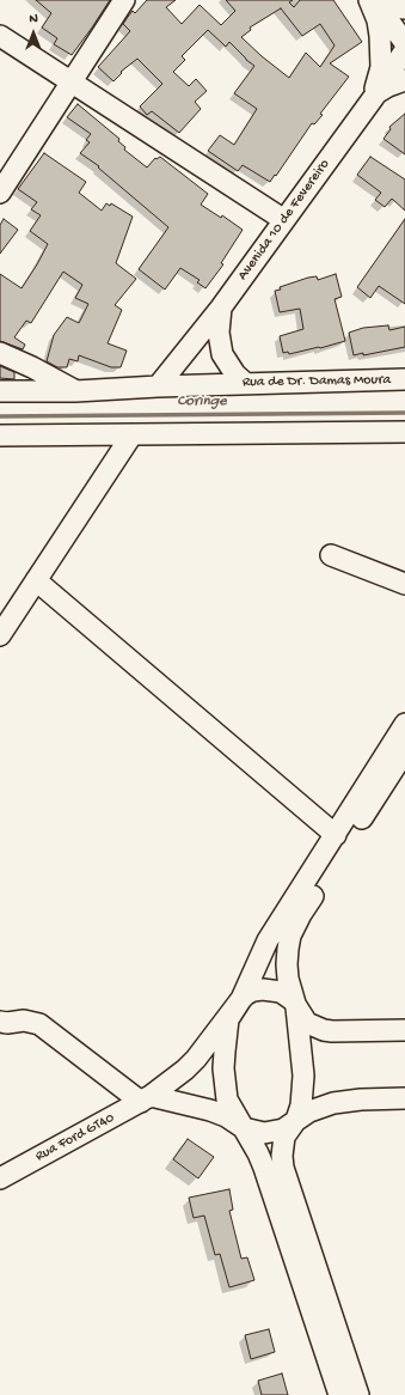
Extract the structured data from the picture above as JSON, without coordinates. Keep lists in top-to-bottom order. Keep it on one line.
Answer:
{"streets":{"street":["Avenida 10 de Fevereiro","Rua de Dr. Damas Moura","Rua Ford GT40"]},"crossings":[["Avenida 10 de Fevereiro","Rua de Dr. Damas Moura"]],"water":["Coringe"],"north":"top"}
